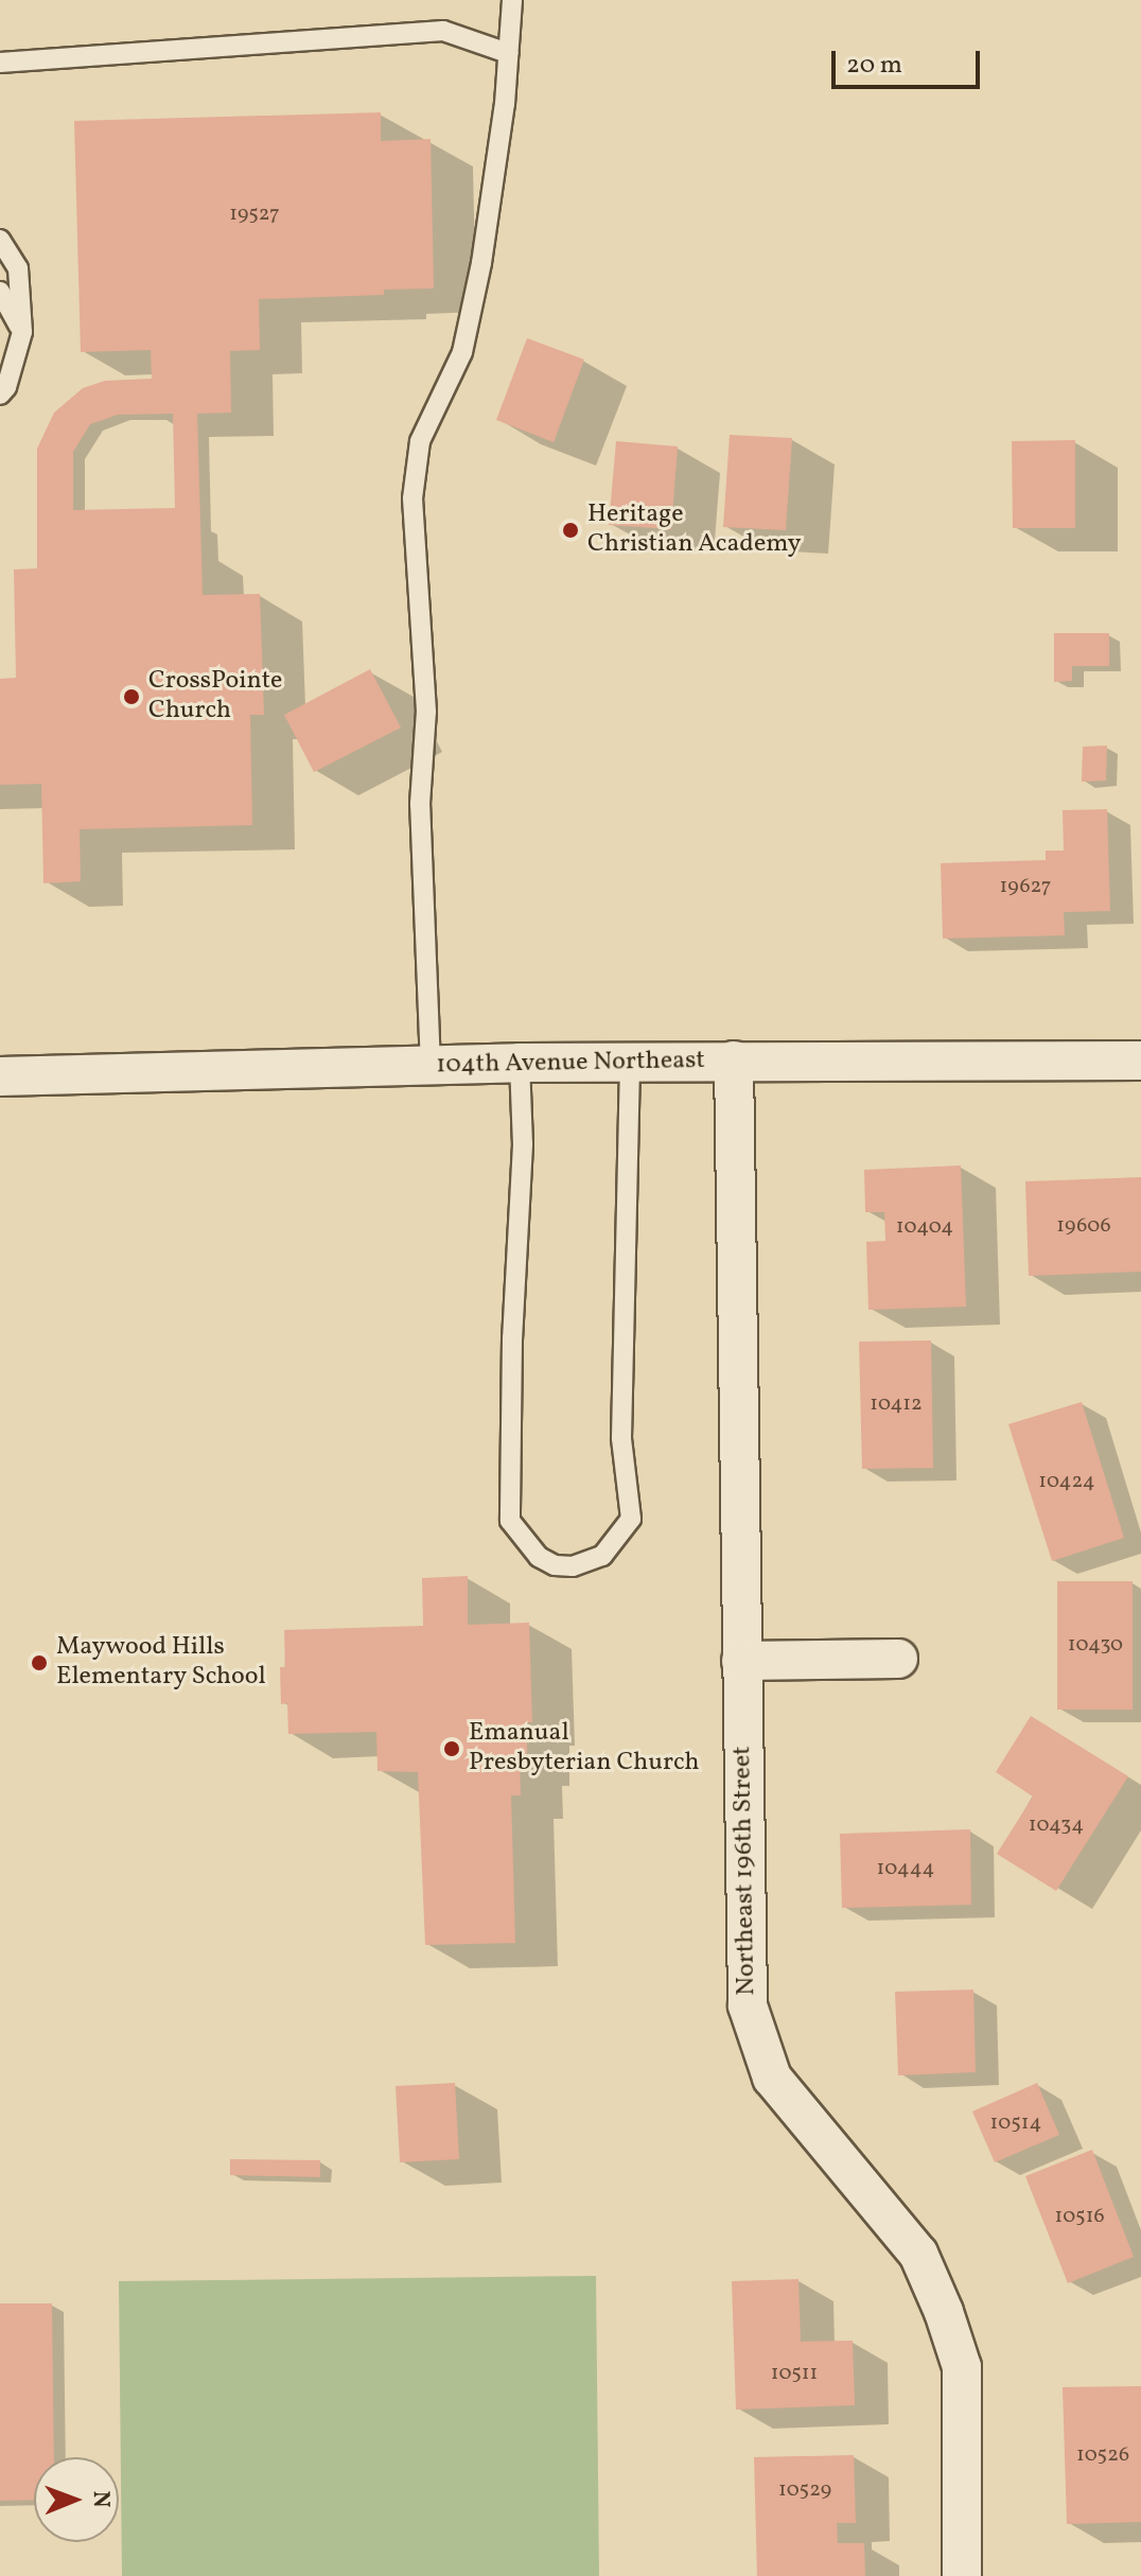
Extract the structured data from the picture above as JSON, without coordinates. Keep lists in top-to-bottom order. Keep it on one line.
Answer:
{"streets":{"street":["104th Avenue Northeast","Northeast 196th Street"]},"crossings":[["104th Avenue Northeast","Northeast 196th Street"]],"places":["Heritage Christian Academy","CrossPointe Church","Maywood Hills Elementary School","Emanual Presbyterian Church"],"house_numbers":["19527","19627","19606","10404","10412","10424","10430","10434","10444","10514","10516","10511","10526","10529"],"scale_bar":"20 m","north":"right"}
